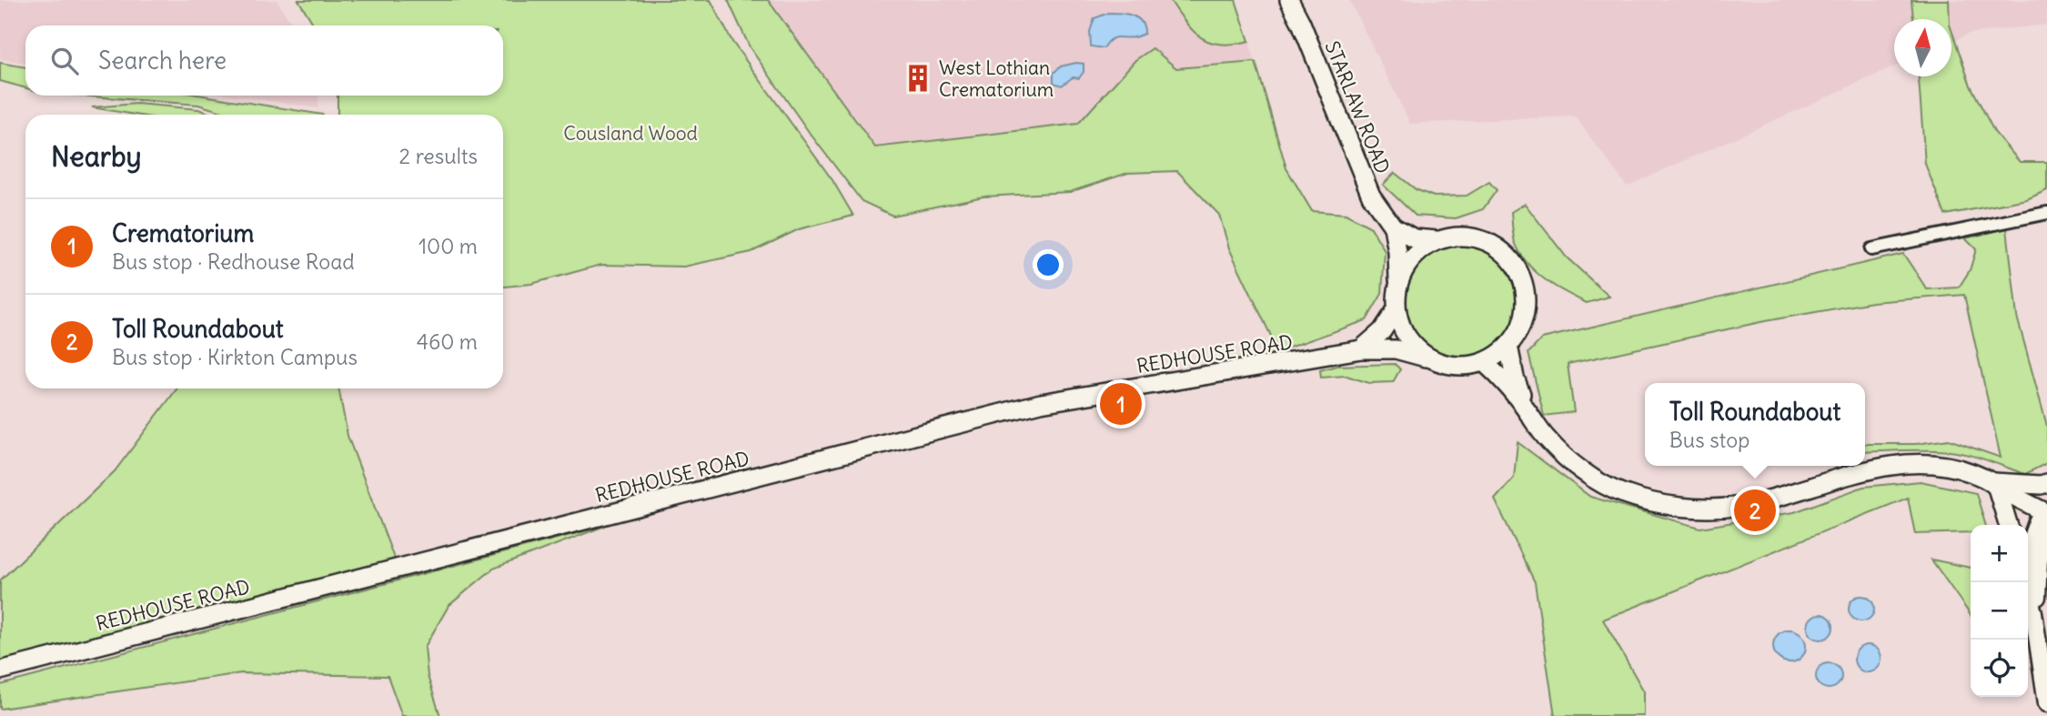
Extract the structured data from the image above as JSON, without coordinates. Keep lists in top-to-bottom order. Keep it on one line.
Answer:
{"streets":{"main road":["STARLAW ROAD","REDHOUSE ROAD"]},"parks":["Cousland Wood"],"places":{"building":["West Lothian Crematorium"]},"north":"top","page":{"search":"Search here","heading":["Nearby","2 results"],"list":[{"mark":"1","name":"Crematorium","note":"Bus stop · Redhouse Road","value":"100 m"},{"mark":"2","name":"Toll Roundabout","note":"Bus stop · Kirkton Campus","value":"460 m"}],"pins":["1","2"],"popup":["Toll Roundabout","Bus stop"],"map_buttons":["+","−"]}}
